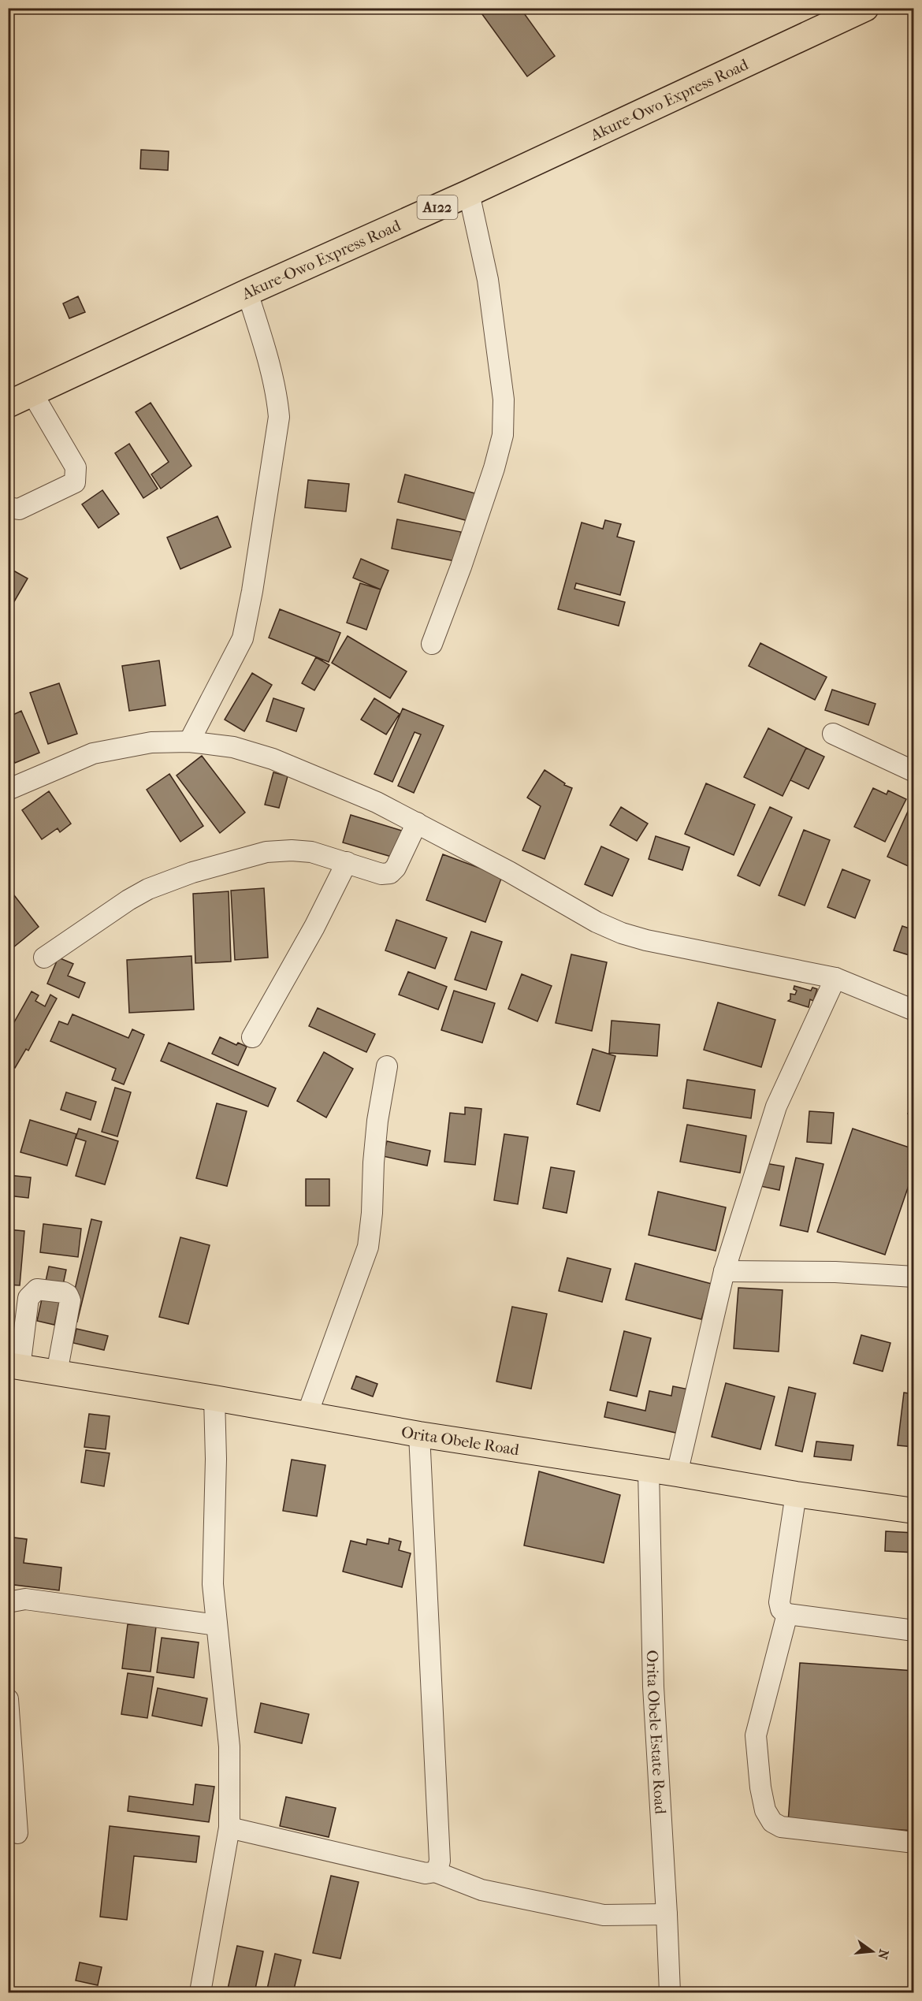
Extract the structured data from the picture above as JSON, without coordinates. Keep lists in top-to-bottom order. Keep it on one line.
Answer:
{"streets":{"highway":["Akure-Owo Express Road","A122"],"main road":["Orita Obele Road"],"street":["Orita Obele Estate Road"]},"crossings":[["Orita Obele Road","Orita Obele Estate Road"]],"north":"right"}
